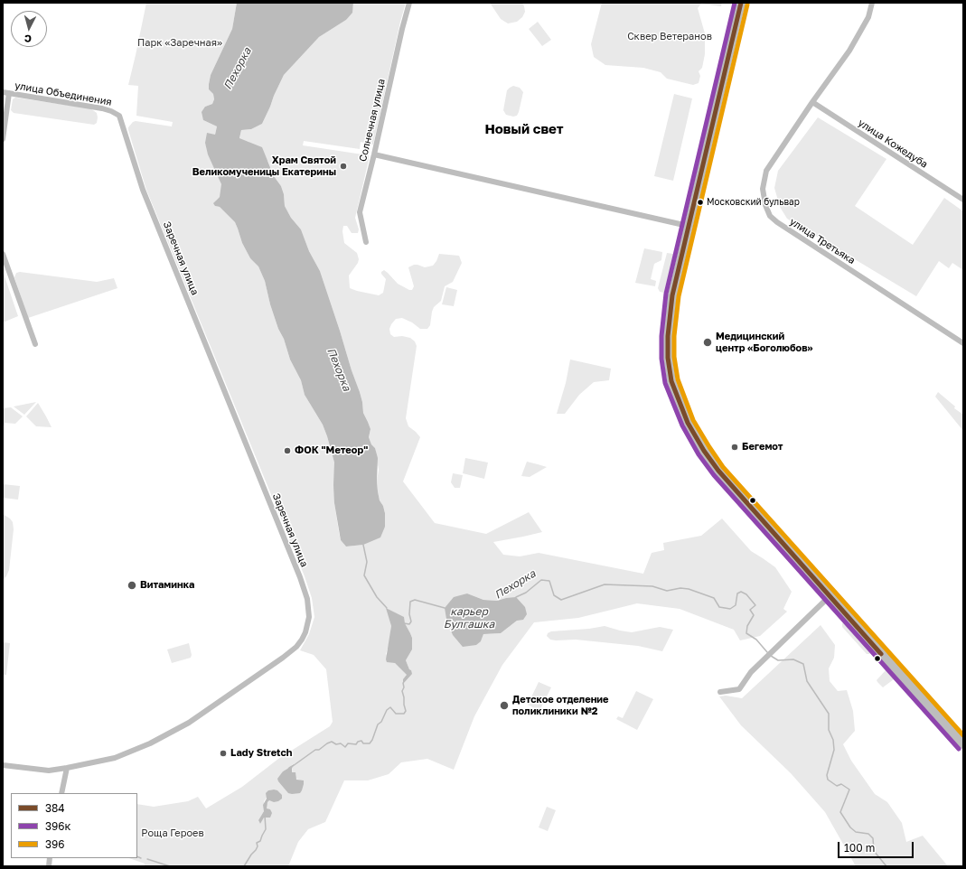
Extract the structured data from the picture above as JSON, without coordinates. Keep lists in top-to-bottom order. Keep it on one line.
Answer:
{"streets":{"street":["улица Объединения","Солнечная улица","улица Кожедуба","улица Третьяка","Заречная улица"]},"crossings":[["улица Объединения","Заречная улица"],["улица Кожедуба","улица Третьяка"]],"districts":["Новый свет"],"water":["Пехорка","карьер Булгашка"],"parks":["Сквер Ветеранов","Парк «Заречная»","Роща Героев"],"places":["Храм Святой Великомученицы Екатерины","Московский бульвар","Медицинский центр «Боголюбов»","Бегемот","ФОК \"Метеор\"","Витаминка","Детское отделение поликлиники №2","Lady Stretch"],"lines":["transit line 384","transit line 396к","transit line 396"],"legend":["384","396к","396"],"scale_bar":"100 m","north":"bottom"}
